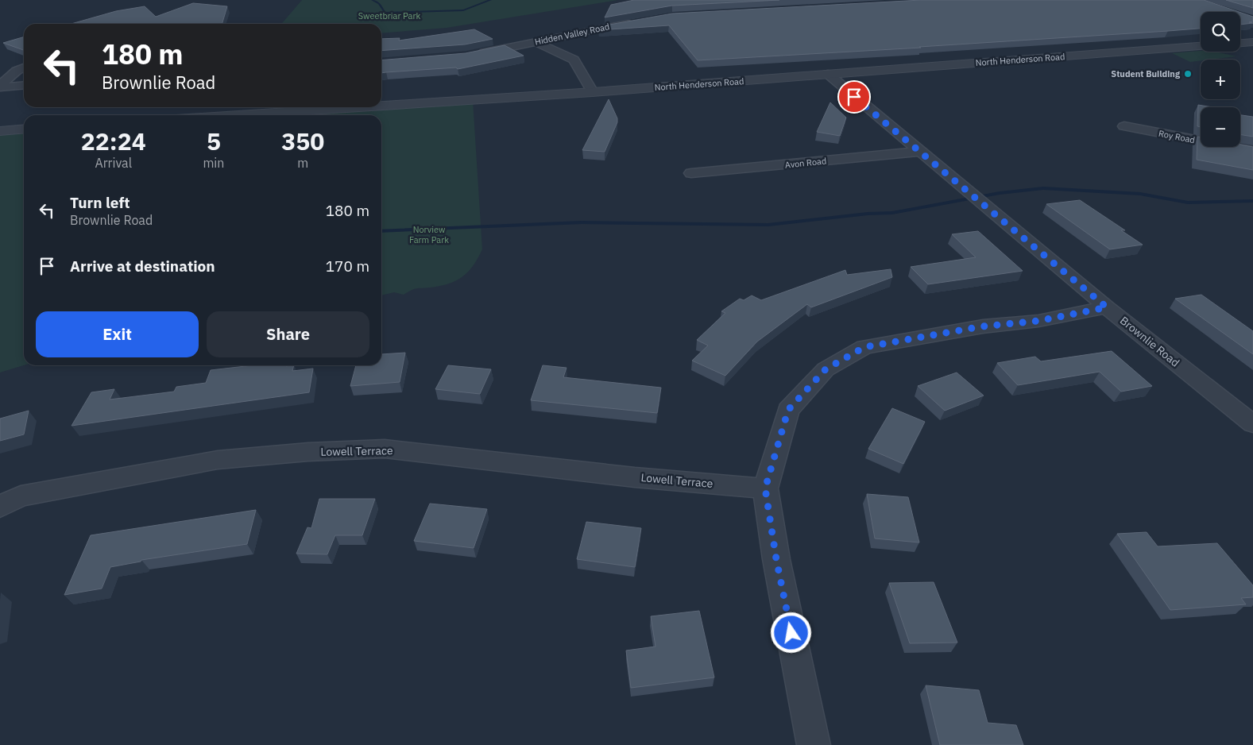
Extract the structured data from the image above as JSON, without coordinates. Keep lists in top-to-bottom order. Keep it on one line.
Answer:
{"streets":{"street":["Hidden Valley Road","North Henderson Road","Roy Road","Avon Road","Brownlie Road","Lowell Terrace"]},"crossings":[["North Henderson Road","Brownlie Road"],["Avon Road","Brownlie Road"]],"parks":["Sweetbriar Park","Norview Farm Park"],"places":["Student Building"],"page":{"map_buttons":["+","−"],"turn":["180 m","Brownlie Road"],"eta":["22:24","Arrival","5","min","350","m"],"list":[{"name":"Turn left","note":"Brownlie Road","value":"180 m"},{"name":"Arrive at destination","value":"170 m"}],"buttons":["Exit","Share"]}}
